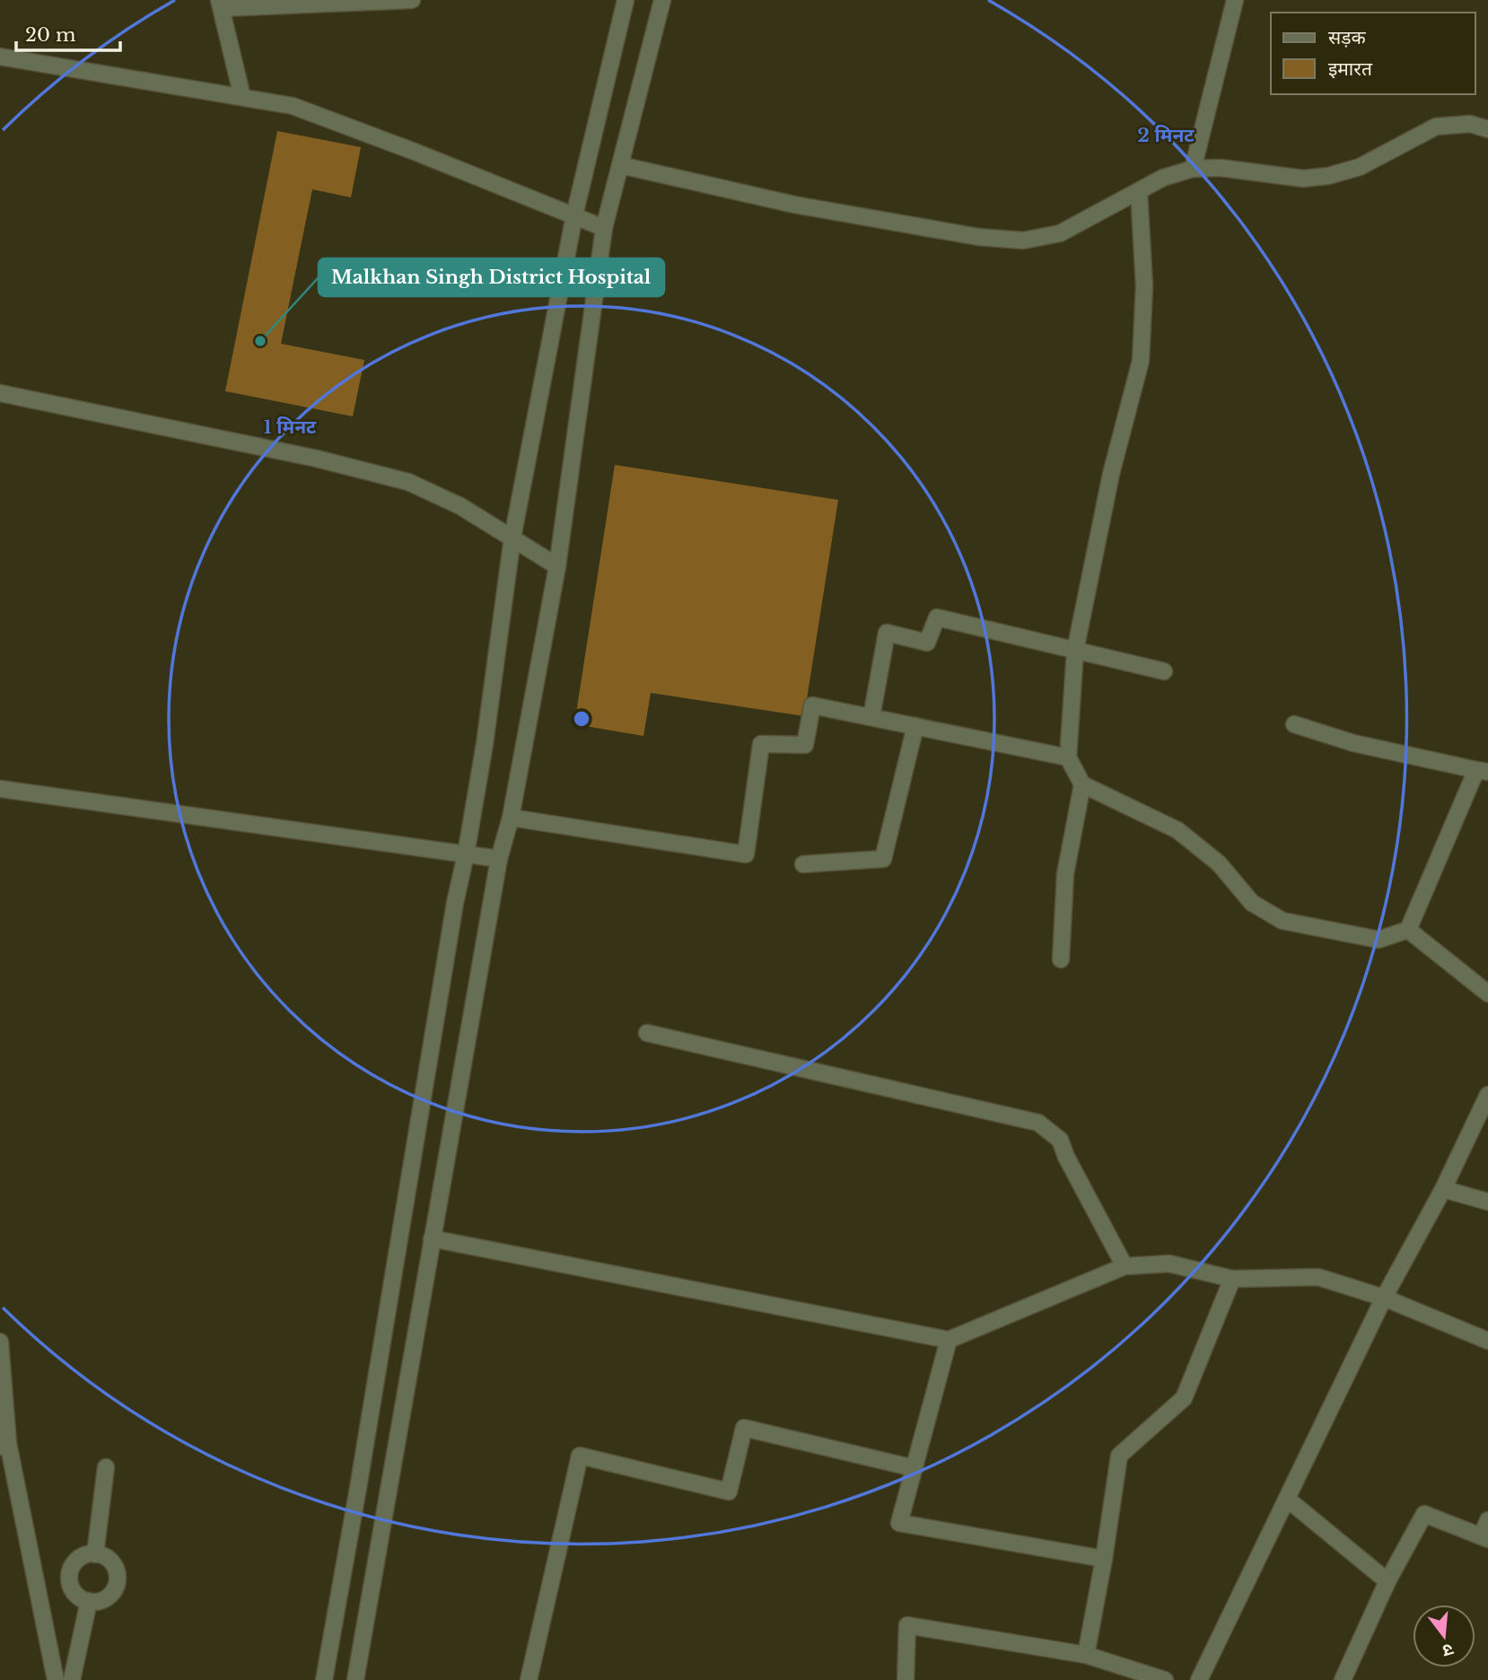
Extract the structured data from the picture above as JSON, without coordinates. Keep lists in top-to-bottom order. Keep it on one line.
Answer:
{"places":["Malkhan Singh District Hospital"],"legend":["सड़क","इमारत"],"scale_bar":"20 m","north":"bottom","rings":["2 मिनट","1 मिनट"]}
